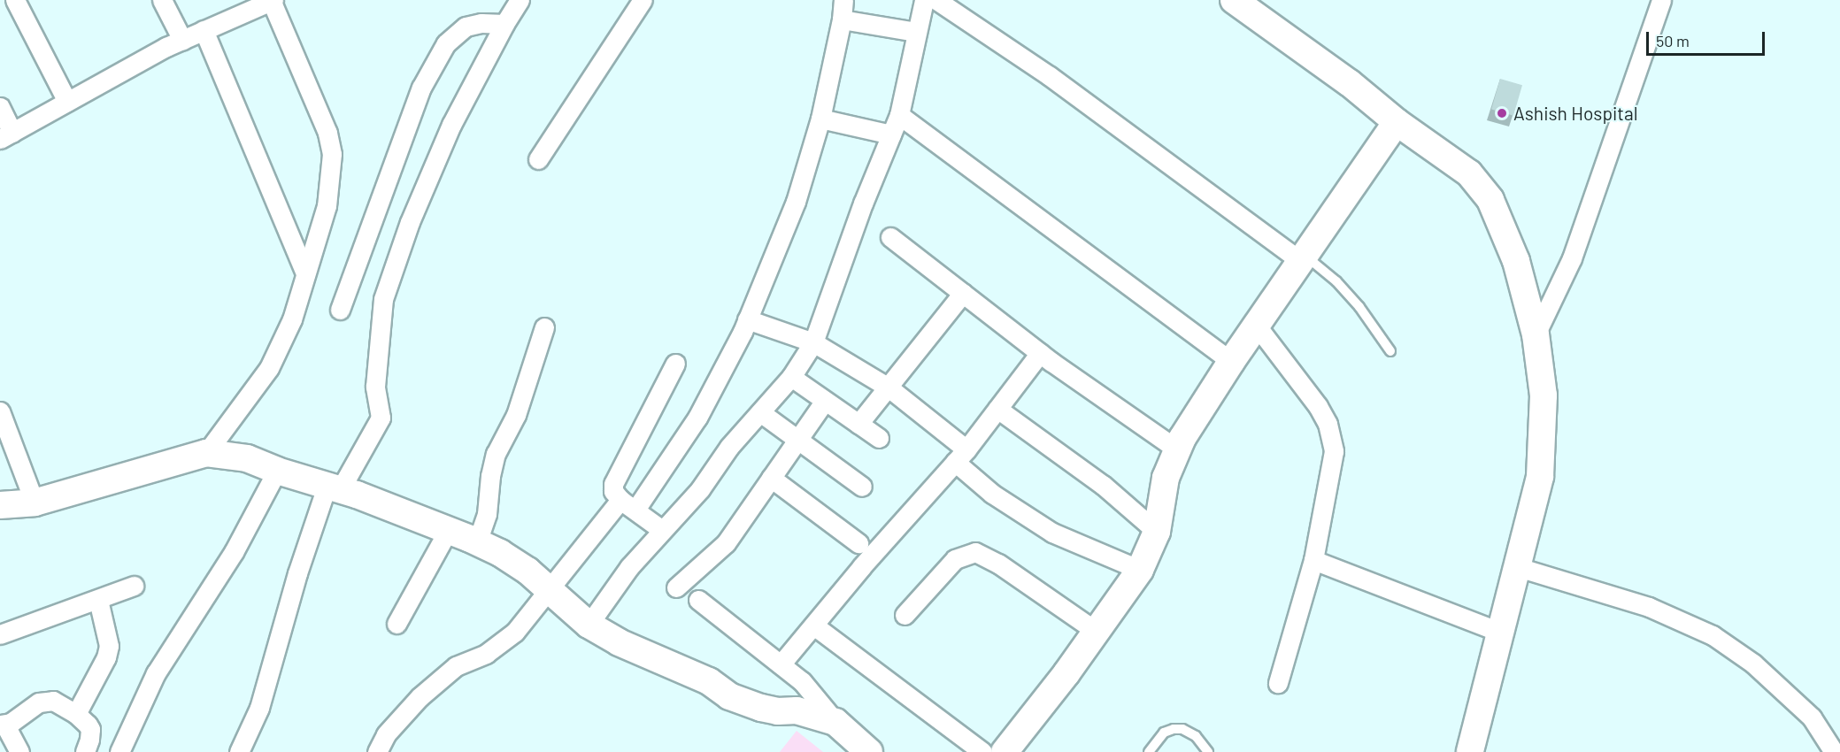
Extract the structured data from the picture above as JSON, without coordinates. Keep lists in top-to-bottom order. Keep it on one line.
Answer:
{"places":["Ashish Hospital"],"scale_bar":"50 m"}
